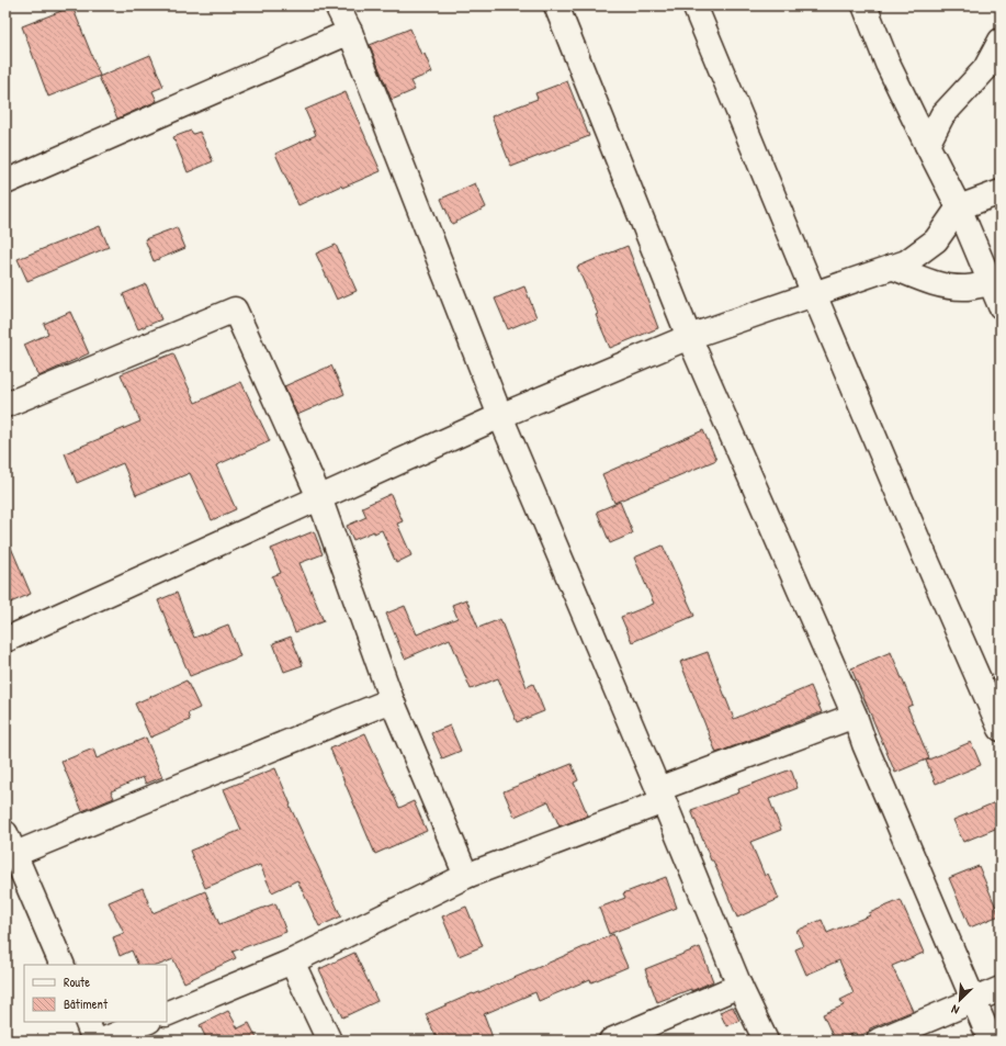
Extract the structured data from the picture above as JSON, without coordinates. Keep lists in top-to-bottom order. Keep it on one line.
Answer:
{"legend":["Route","Bâtiment"],"north":"bottom left"}
